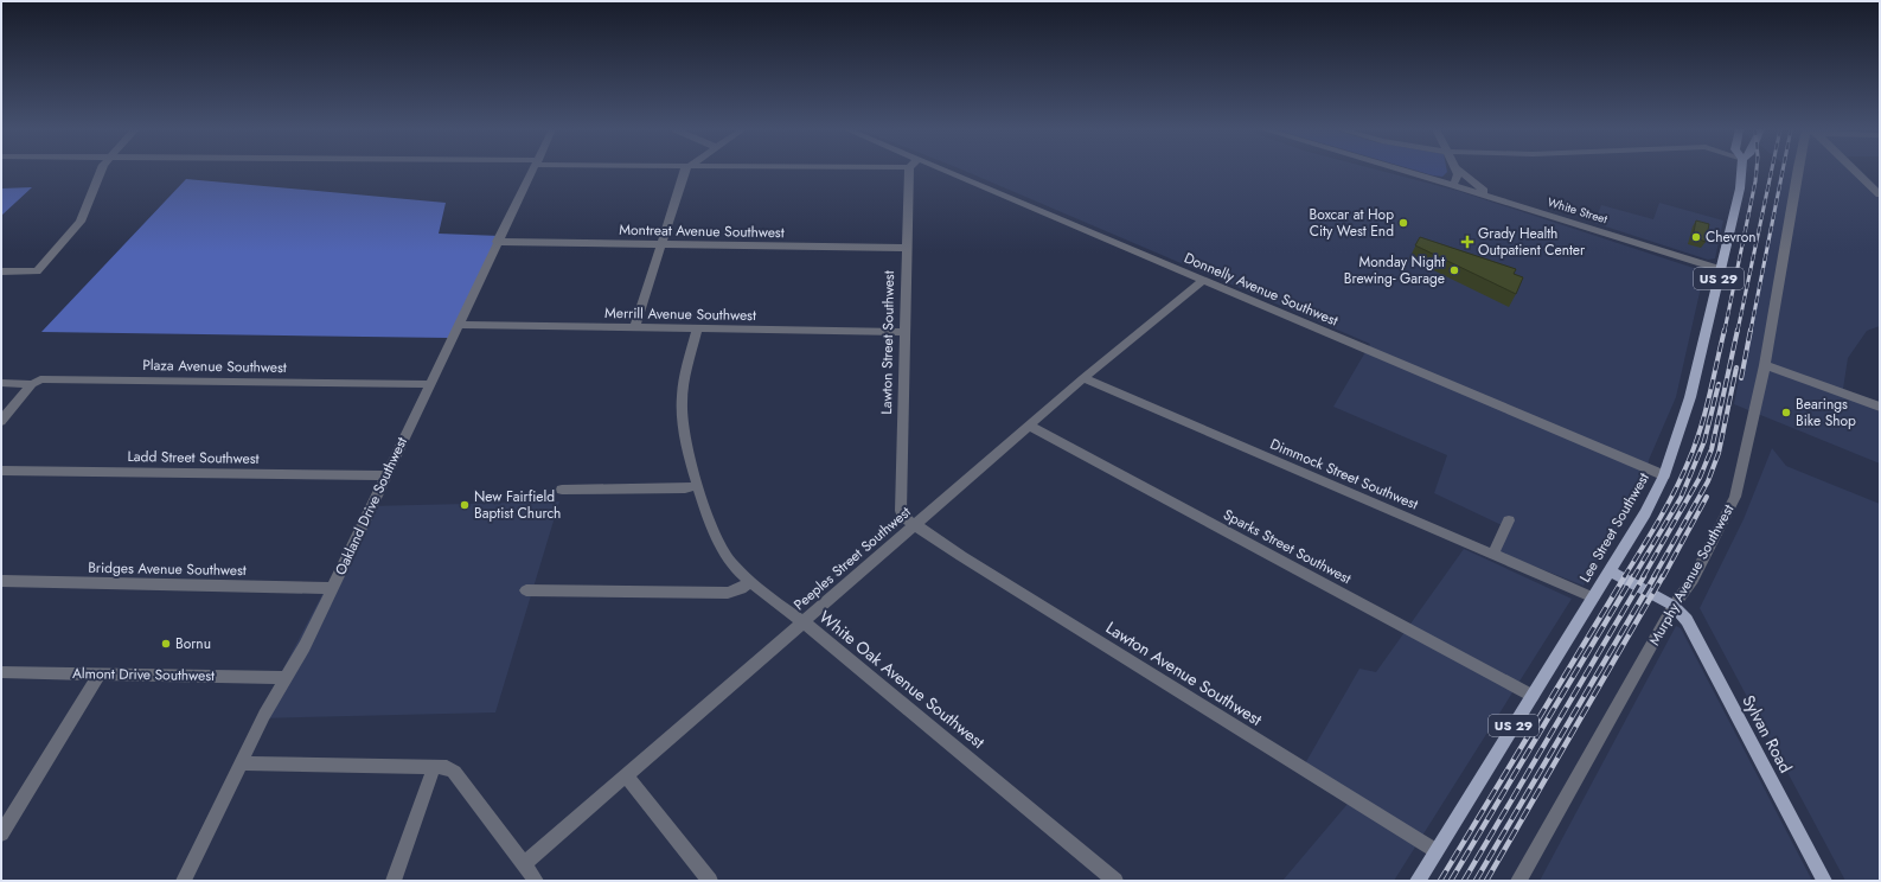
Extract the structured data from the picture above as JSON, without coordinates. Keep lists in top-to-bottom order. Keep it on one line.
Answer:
{"streets":{"main road":["US 29","Lee Street Southwest","Sylvan Road"],"street":["White Street","Montreat Avenue Southwest","Donnelly Avenue Southwest","Merrill Avenue Southwest","Lawton Street Southwest","Plaza Avenue Southwest","Ladd Street Southwest","Dimmock Street Southwest","Oakland Drive Southwest","Sparks Street Southwest","Peeples Street Southwest","Bridges Avenue Southwest","Murphy Avenue Southwest","Lawton Avenue Southwest","Almont Drive Southwest","White Oak Avenue Southwest"]},"crossings":[["White Street","Lee Street Southwest"],["Montreat Avenue Southwest","Lawton Street Southwest"],["Montreat Avenue Southwest","Oakland Drive Southwest"],["Donnelly Avenue Southwest","Lee Street Southwest"],["Donnelly Avenue Southwest","Peeples Street Southwest"],["Merrill Avenue Southwest","Lawton Street Southwest"],["Merrill Avenue Southwest","Oakland Drive Southwest"],["Merrill Avenue Southwest","White Oak Avenue Southwest"],["Lawton Street Southwest","Peeples Street Southwest"],["Lawton Street Southwest","Lawton Avenue Southwest"],["Plaza Avenue Southwest","Oakland Drive Southwest"],["Ladd Street Southwest","Oakland Drive Southwest"],["Dimmock Street Southwest","Lee Street Southwest"],["Dimmock Street Southwest","Peeples Street Southwest"],["Oakland Drive Southwest","Bridges Avenue Southwest"],["Oakland Drive Southwest","Almont Drive Southwest"],["Lee Street Southwest","Sparks Street Southwest"],["Lee Street Southwest","Lawton Avenue Southwest"],["Sparks Street Southwest","Peeples Street Southwest"],["Peeples Street Southwest","Lawton Avenue Southwest"],["Peeples Street Southwest","White Oak Avenue Southwest"],["Murphy Avenue Southwest","Sylvan Road"]],"places":{"other":["Boxcar at Hop City West End","Chevron","Monday Night Brewing- Garage","Bearings Bike Shop","New Fairfield Baptist Church","Bornu"],"health":["Grady Health Outpatient Center"]}}
